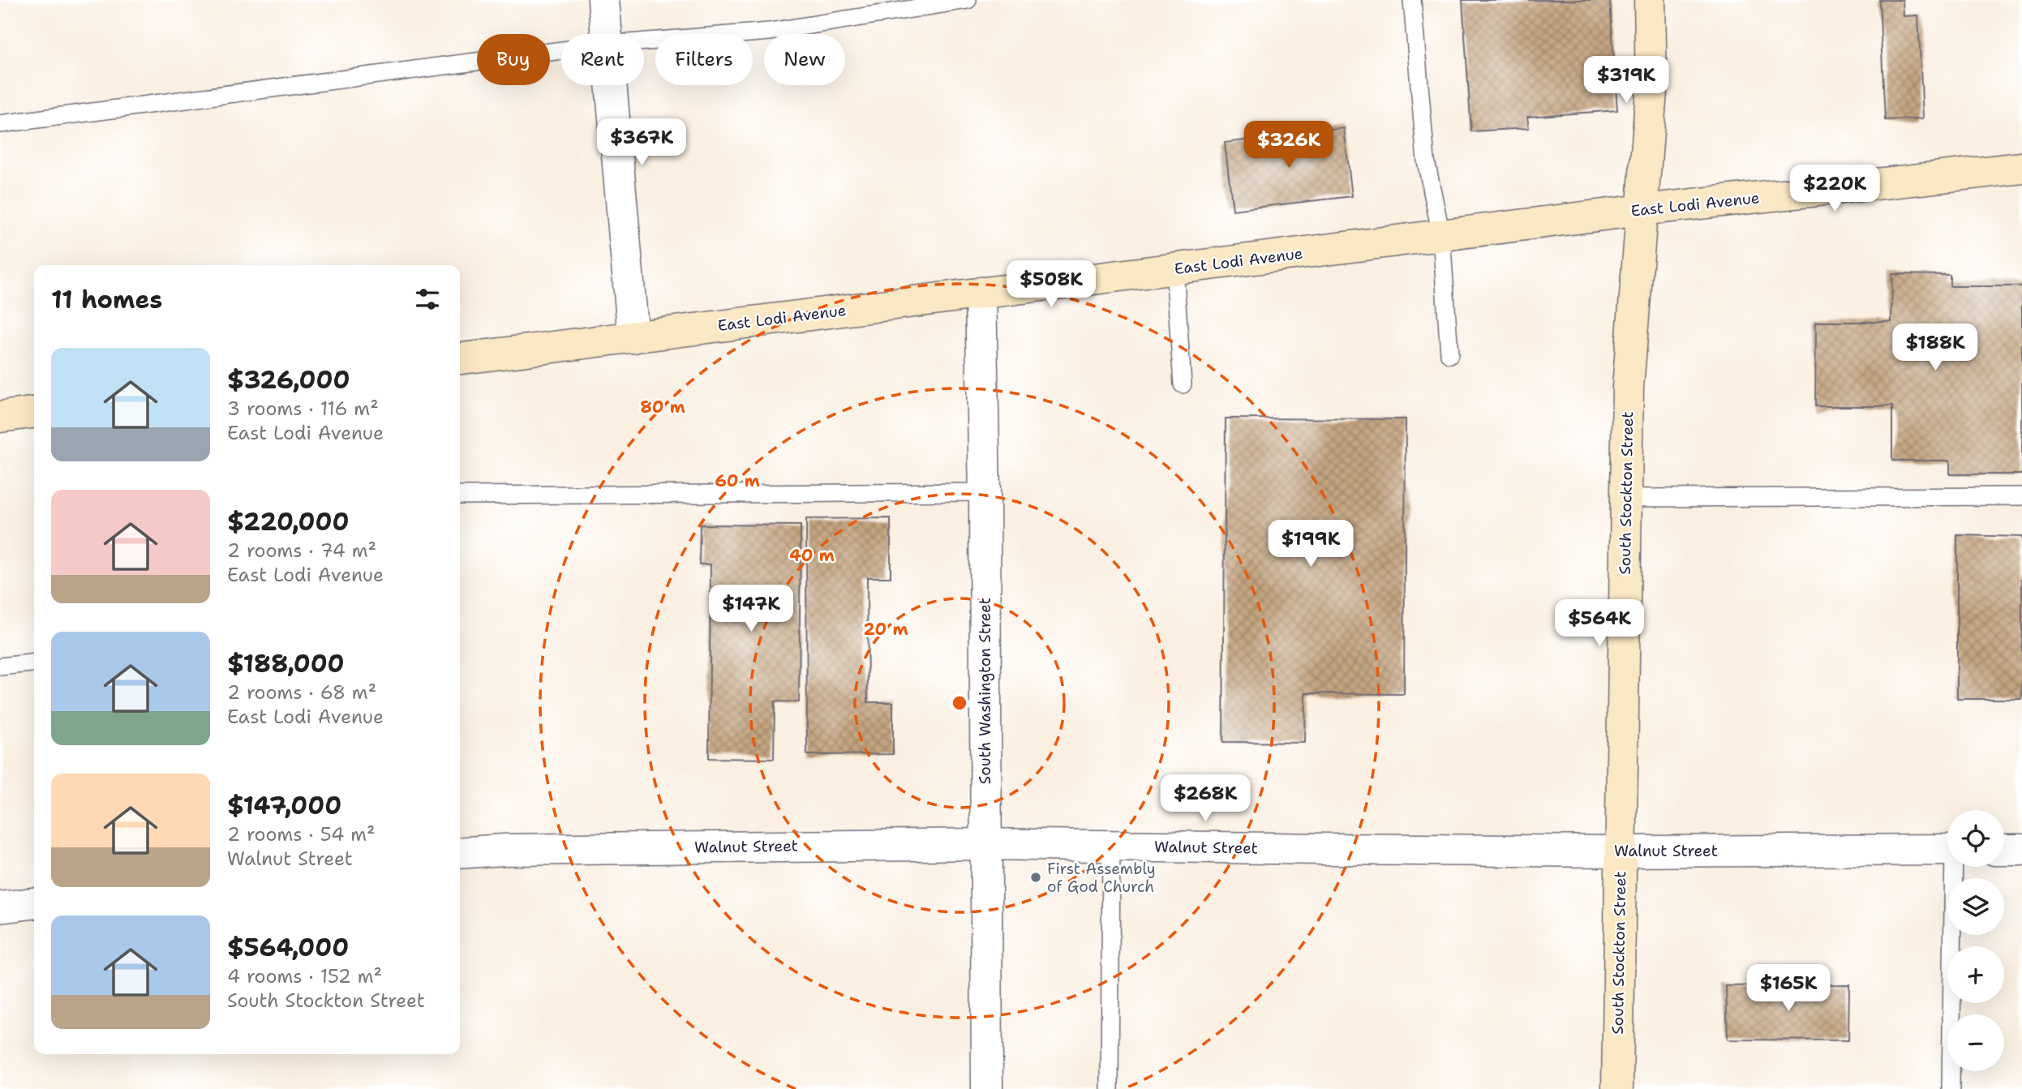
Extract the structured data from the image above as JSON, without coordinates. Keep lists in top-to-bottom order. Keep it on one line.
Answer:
{"streets":{"main road":["East Lodi Avenue","South Stockton Street"],"street":["South Washington Street","Walnut Street"]},"crossings":[["East Lodi Avenue","South Stockton Street"],["East Lodi Avenue","South Washington Street"],["South Stockton Street","Walnut Street"],["South Washington Street","Walnut Street"]],"places":["First Assembly of God Church"],"page":{"chip":["Buy","Rent","Filters","New"],"price":["$319K","$367K","$326K","$220K","$508K","$188K","$199K","$147K","$564K","$268K","$165K"],"heading":"11 homes","list":[{"name":"$326,000","note":"3 rooms · 116 m² · East Lodi Avenue"},{"name":"$220,000","note":"2 rooms · 74 m² · East Lodi Avenue"},{"name":"$188,000","note":"2 rooms · 68 m² · East Lodi Avenue"},{"name":"$147,000","note":"2 rooms · 54 m² · Walnut Street"},{"name":"$564,000","note":"4 rooms · 152 m² · South Stockton Street"}],"map_buttons":["+","−"]},"rings":["80 m","60 m","40 m","20 m"]}
